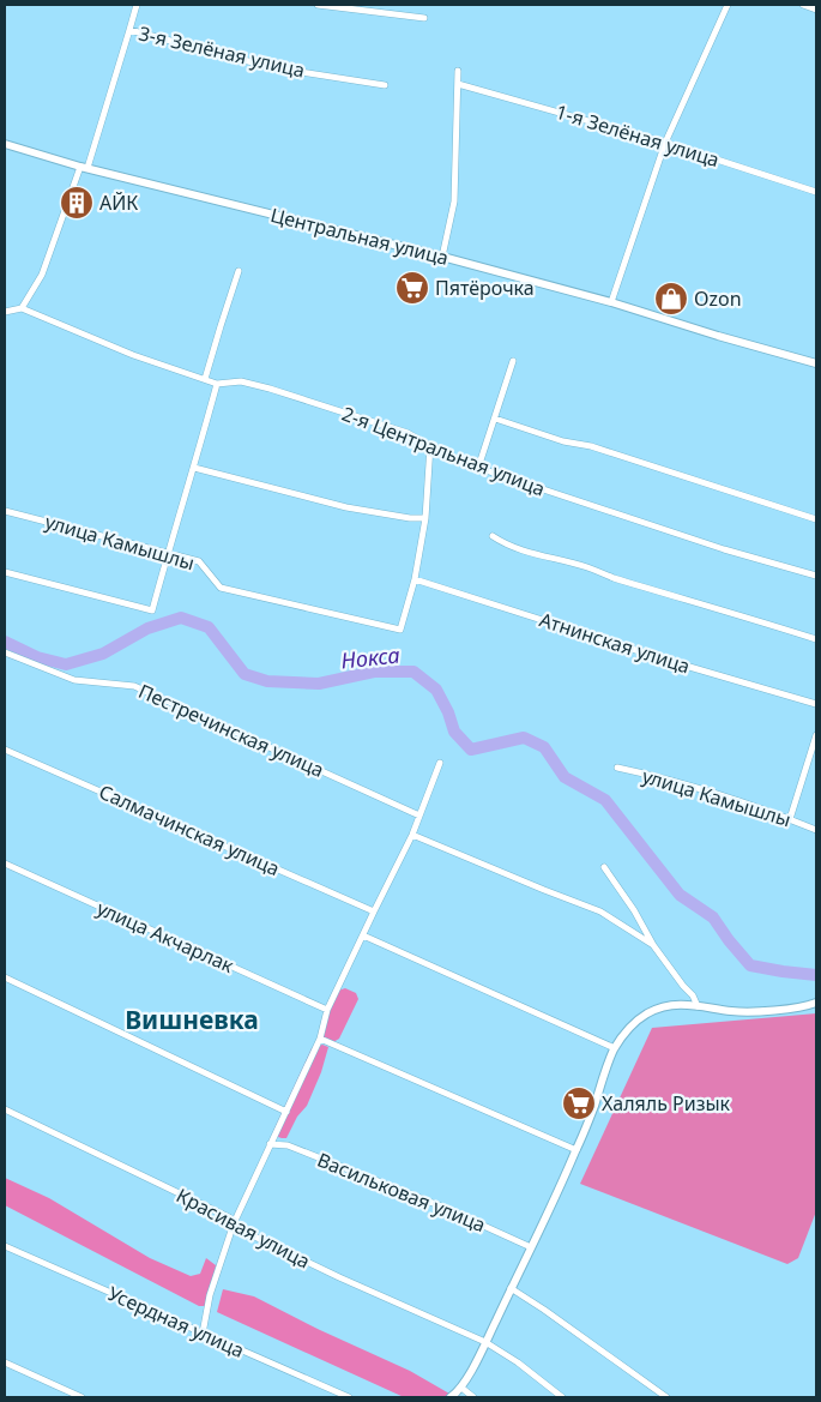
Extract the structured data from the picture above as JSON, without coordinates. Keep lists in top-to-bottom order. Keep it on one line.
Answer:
{"streets":{"street":["3-я Зелёная улица","1-я Зелёная улица","Центральная улица","2-я Центральная улица","улица Камышлы","Атнинская улица","Пестречинская улица","Салмачинская улица","улица Акчарлак","Васильковая улица","Красивая улица","Усердная улица"]},"crossings":[["3-я Зелёная улица","Центральная улица"],["3-я Зелёная улица","2-я Центральная улица"],["улица Камышлы","Атнинская улица"]],"districts":["Вишневка"],"water":["Нокса"],"places":{"building":["АЙК"],"supermarket":["Пятёрочка","Халяль Ризык"],"shop":["Ozon"]}}
